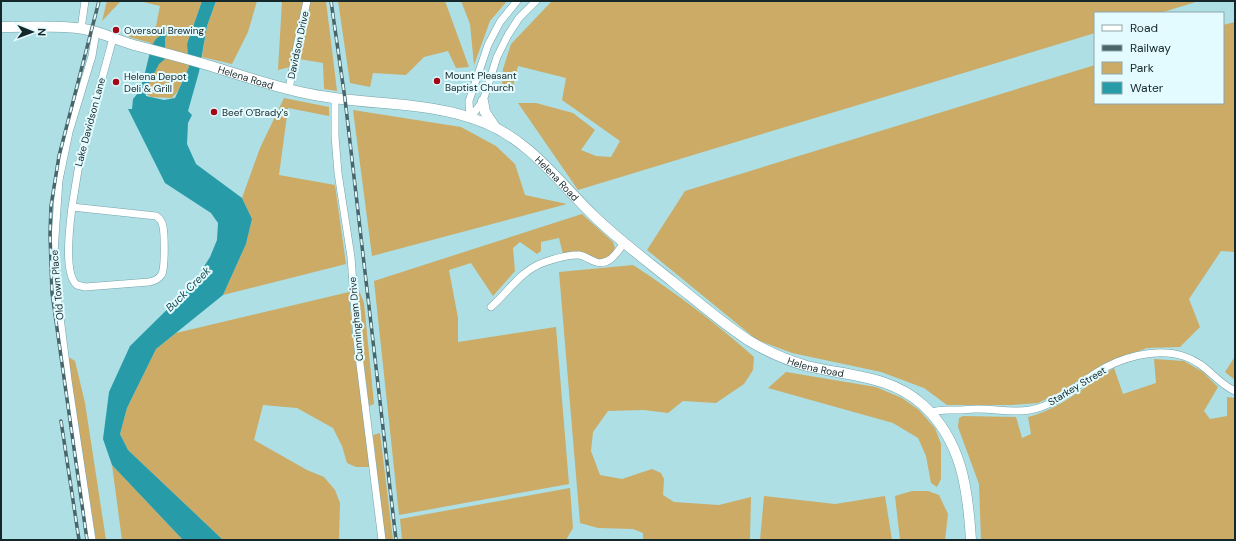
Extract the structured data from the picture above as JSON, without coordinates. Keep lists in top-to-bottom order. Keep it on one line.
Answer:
{"streets":{"main road":["Helena Road"],"street":["Davidson Drive","Lake Davidson Lane","Old Town Place","Cunningham Drive","Starkey Street"]},"crossings":[["Davidson Drive","Helena Road"],["Helena Road","Lake Davidson Lane"],["Helena Road","Old Town Place"],["Helena Road","Cunningham Drive"],["Helena Road","Starkey Street"]],"water":["Buck Creek"],"places":["Oversoul Brewing","Mount Pleasant Baptist Church","Helena Depot Deli & Grill","Beef O'Brady's"],"legend":["Road","Railway","Park","Water"],"north":"right"}
